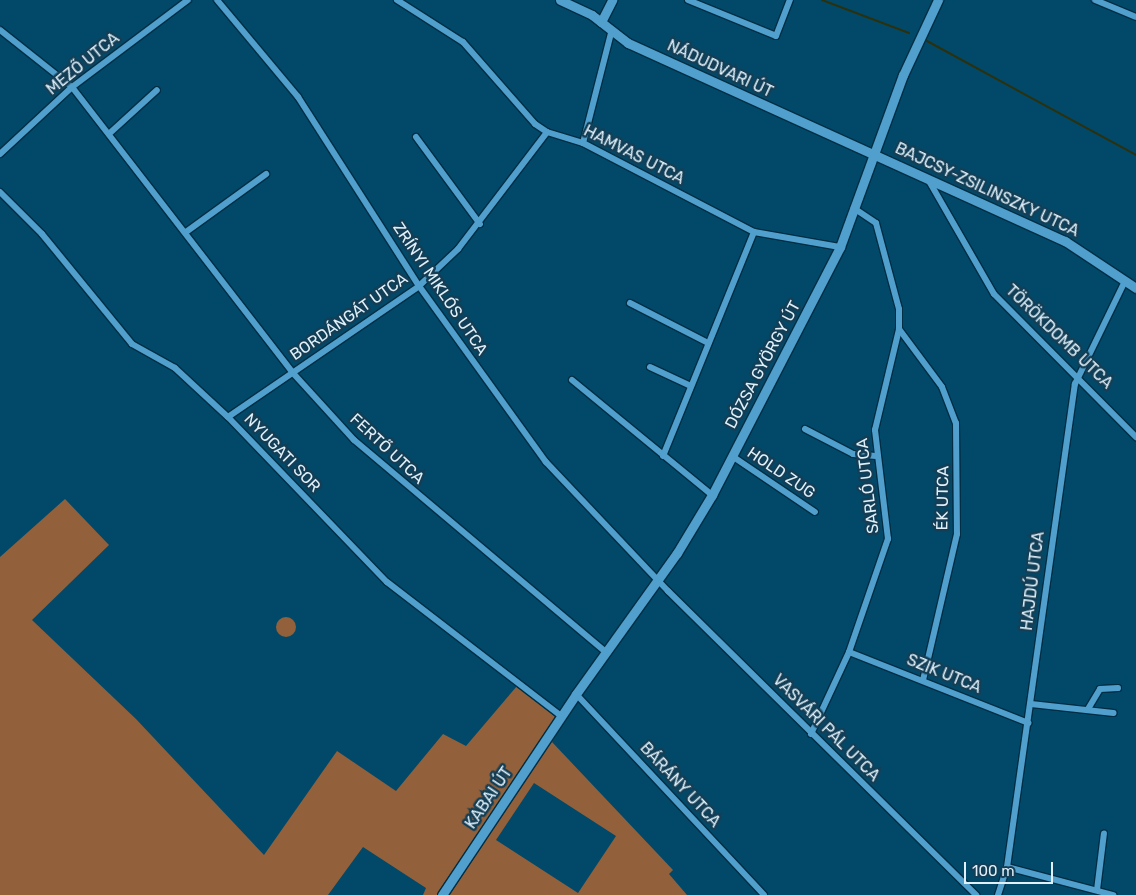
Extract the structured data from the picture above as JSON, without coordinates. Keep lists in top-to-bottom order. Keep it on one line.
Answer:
{"streets":{"main road":["NÁDUDVARI ÚT","BAJCSY-ZSILINSZKY UTCA","DÓZSA GYÖRGY ÚT","KABAI ÚT"],"street":["MEZŐ UTCA","HAMVAS UTCA","ZRÍNYI MIKLÓS UTCA","BORDÁNGÁT UTCA","TÖRÖKDOMB UTCA","FERTŐ UTCA","NYUGATI SOR","HOLD ZUG","SARLÓ UTCA","ÉK UTCA","HAJDÚ UTCA","SZIK UTCA","VASVÁRI PÁL UTCA","BÁRÁNY UTCA"]},"crossings":[["MEZŐ UTCA","FERTŐ UTCA"],["NÁDUDVARI ÚT","BAJCSY-ZSILINSZKY UTCA"],["NÁDUDVARI ÚT","DÓZSA GYÖRGY ÚT"],["HAMVAS UTCA","BORDÁNGÁT UTCA"],["HAMVAS UTCA","DÓZSA GYÖRGY ÚT"],["BAJCSY-ZSILINSZKY UTCA","TÖRÖKDOMB UTCA"],["BAJCSY-ZSILINSZKY UTCA","DÓZSA GYÖRGY ÚT"],["BAJCSY-ZSILINSZKY UTCA","HAJDÚ UTCA"],["ZRÍNYI MIKLÓS UTCA","BORDÁNGÁT UTCA"],["ZRÍNYI MIKLÓS UTCA","DÓZSA GYÖRGY ÚT"],["ZRÍNYI MIKLÓS UTCA","VASVÁRI PÁL UTCA"],["BORDÁNGÁT UTCA","FERTŐ UTCA"],["BORDÁNGÁT UTCA","NYUGATI SOR"],["TÖRÖKDOMB UTCA","HAJDÚ UTCA"],["DÓZSA GYÖRGY ÚT","FERTŐ UTCA"],["DÓZSA GYÖRGY ÚT","NYUGATI SOR"],["DÓZSA GYÖRGY ÚT","HOLD ZUG"],["DÓZSA GYÖRGY ÚT","SARLÓ UTCA"],["DÓZSA GYÖRGY ÚT","VASVÁRI PÁL UTCA"],["DÓZSA GYÖRGY ÚT","BÁRÁNY UTCA"],["DÓZSA GYÖRGY ÚT","KABAI ÚT"],["NYUGATI SOR","KABAI ÚT"],["SARLÓ UTCA","ÉK UTCA"],["SARLÓ UTCA","SZIK UTCA"],["SARLÓ UTCA","VASVÁRI PÁL UTCA"],["ÉK UTCA","SZIK UTCA"],["HAJDÚ UTCA","SZIK UTCA"]],"scale_bar":"100 m"}
